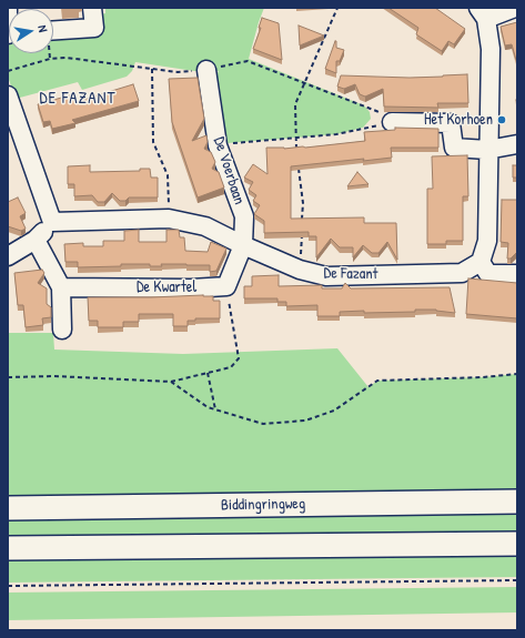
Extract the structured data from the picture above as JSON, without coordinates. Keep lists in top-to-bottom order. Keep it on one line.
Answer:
{"streets":{"main road":["Biddingringweg"],"street":["De Voerbaan","De Fazant","De Kwartel"]},"crossings":[["De Voerbaan","De Fazant"]],"districts":["DE FAZANT"],"places":["Het Korhoen"],"north":"right"}
